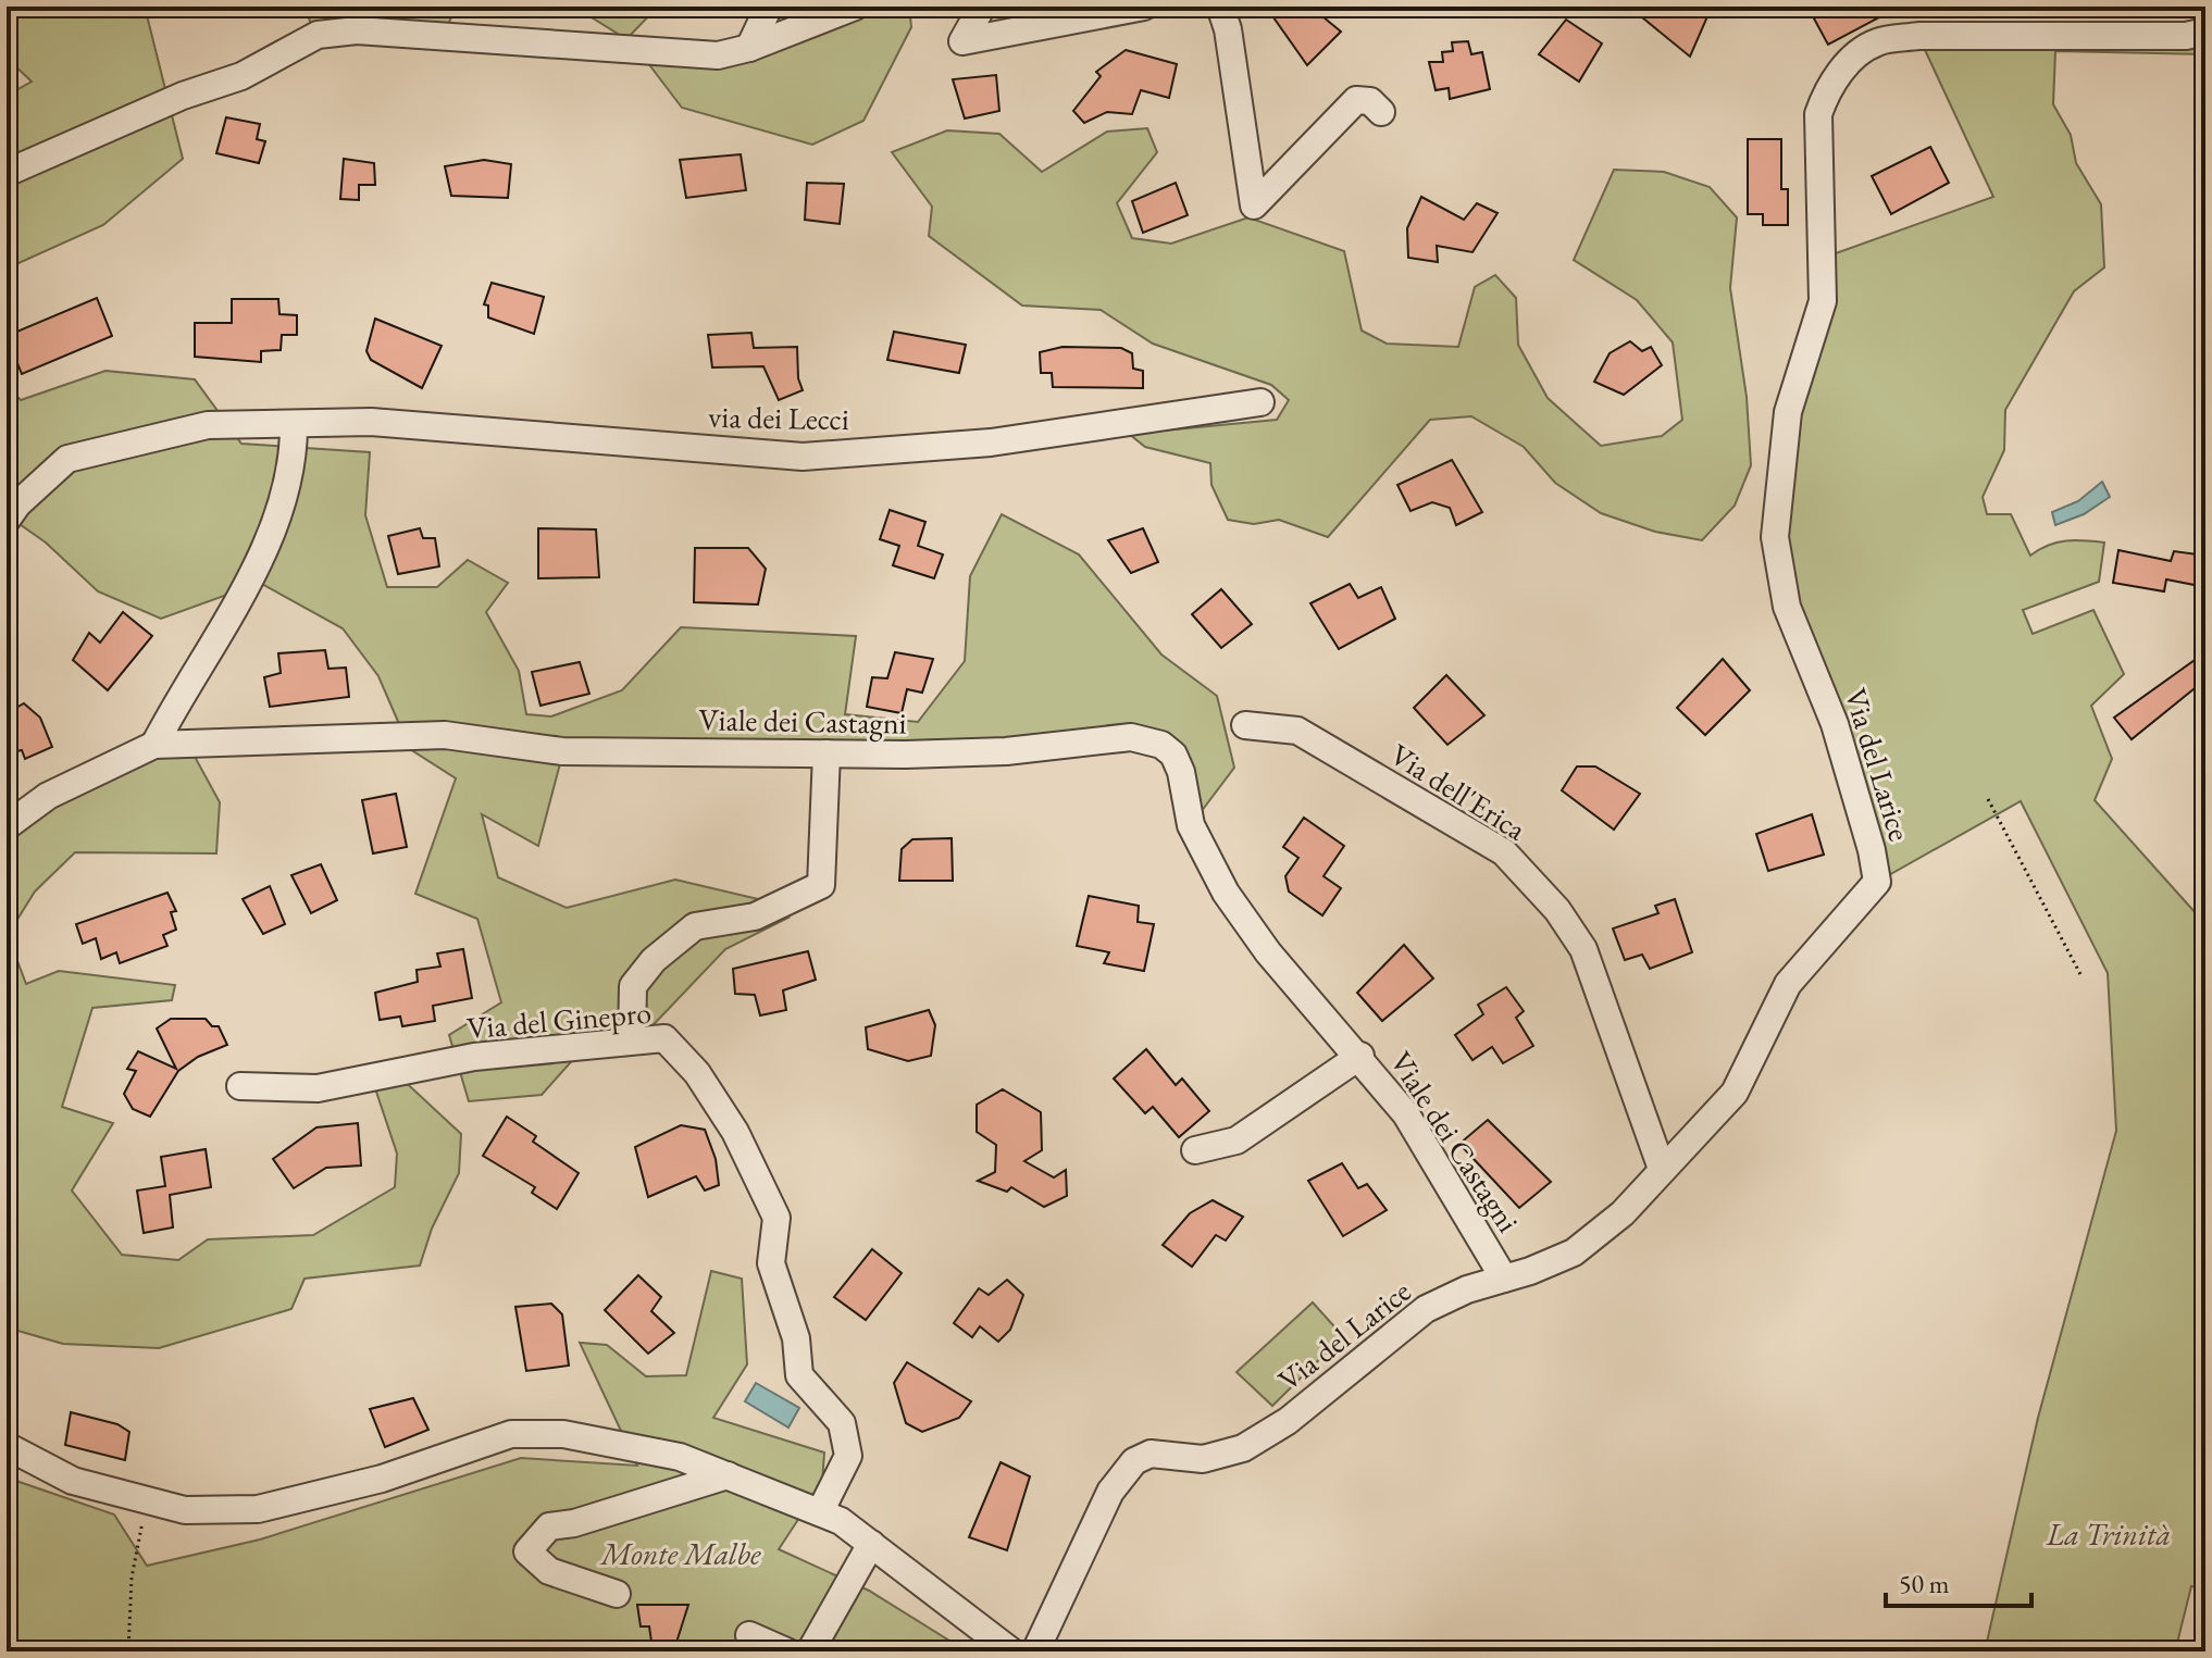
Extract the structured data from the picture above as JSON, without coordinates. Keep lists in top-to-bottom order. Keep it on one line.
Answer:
{"streets":{"street":["via dei Lecci","Viale dei Castagni","Via del Larice","Via dell'Erica","Via del Ginepro"]},"crossings":[["Viale dei Castagni","Via del Larice"],["Via del Larice","Via dell'Erica"]],"parks":["La Trinità","Monte Malbe"],"scale_bar":"50 m"}
